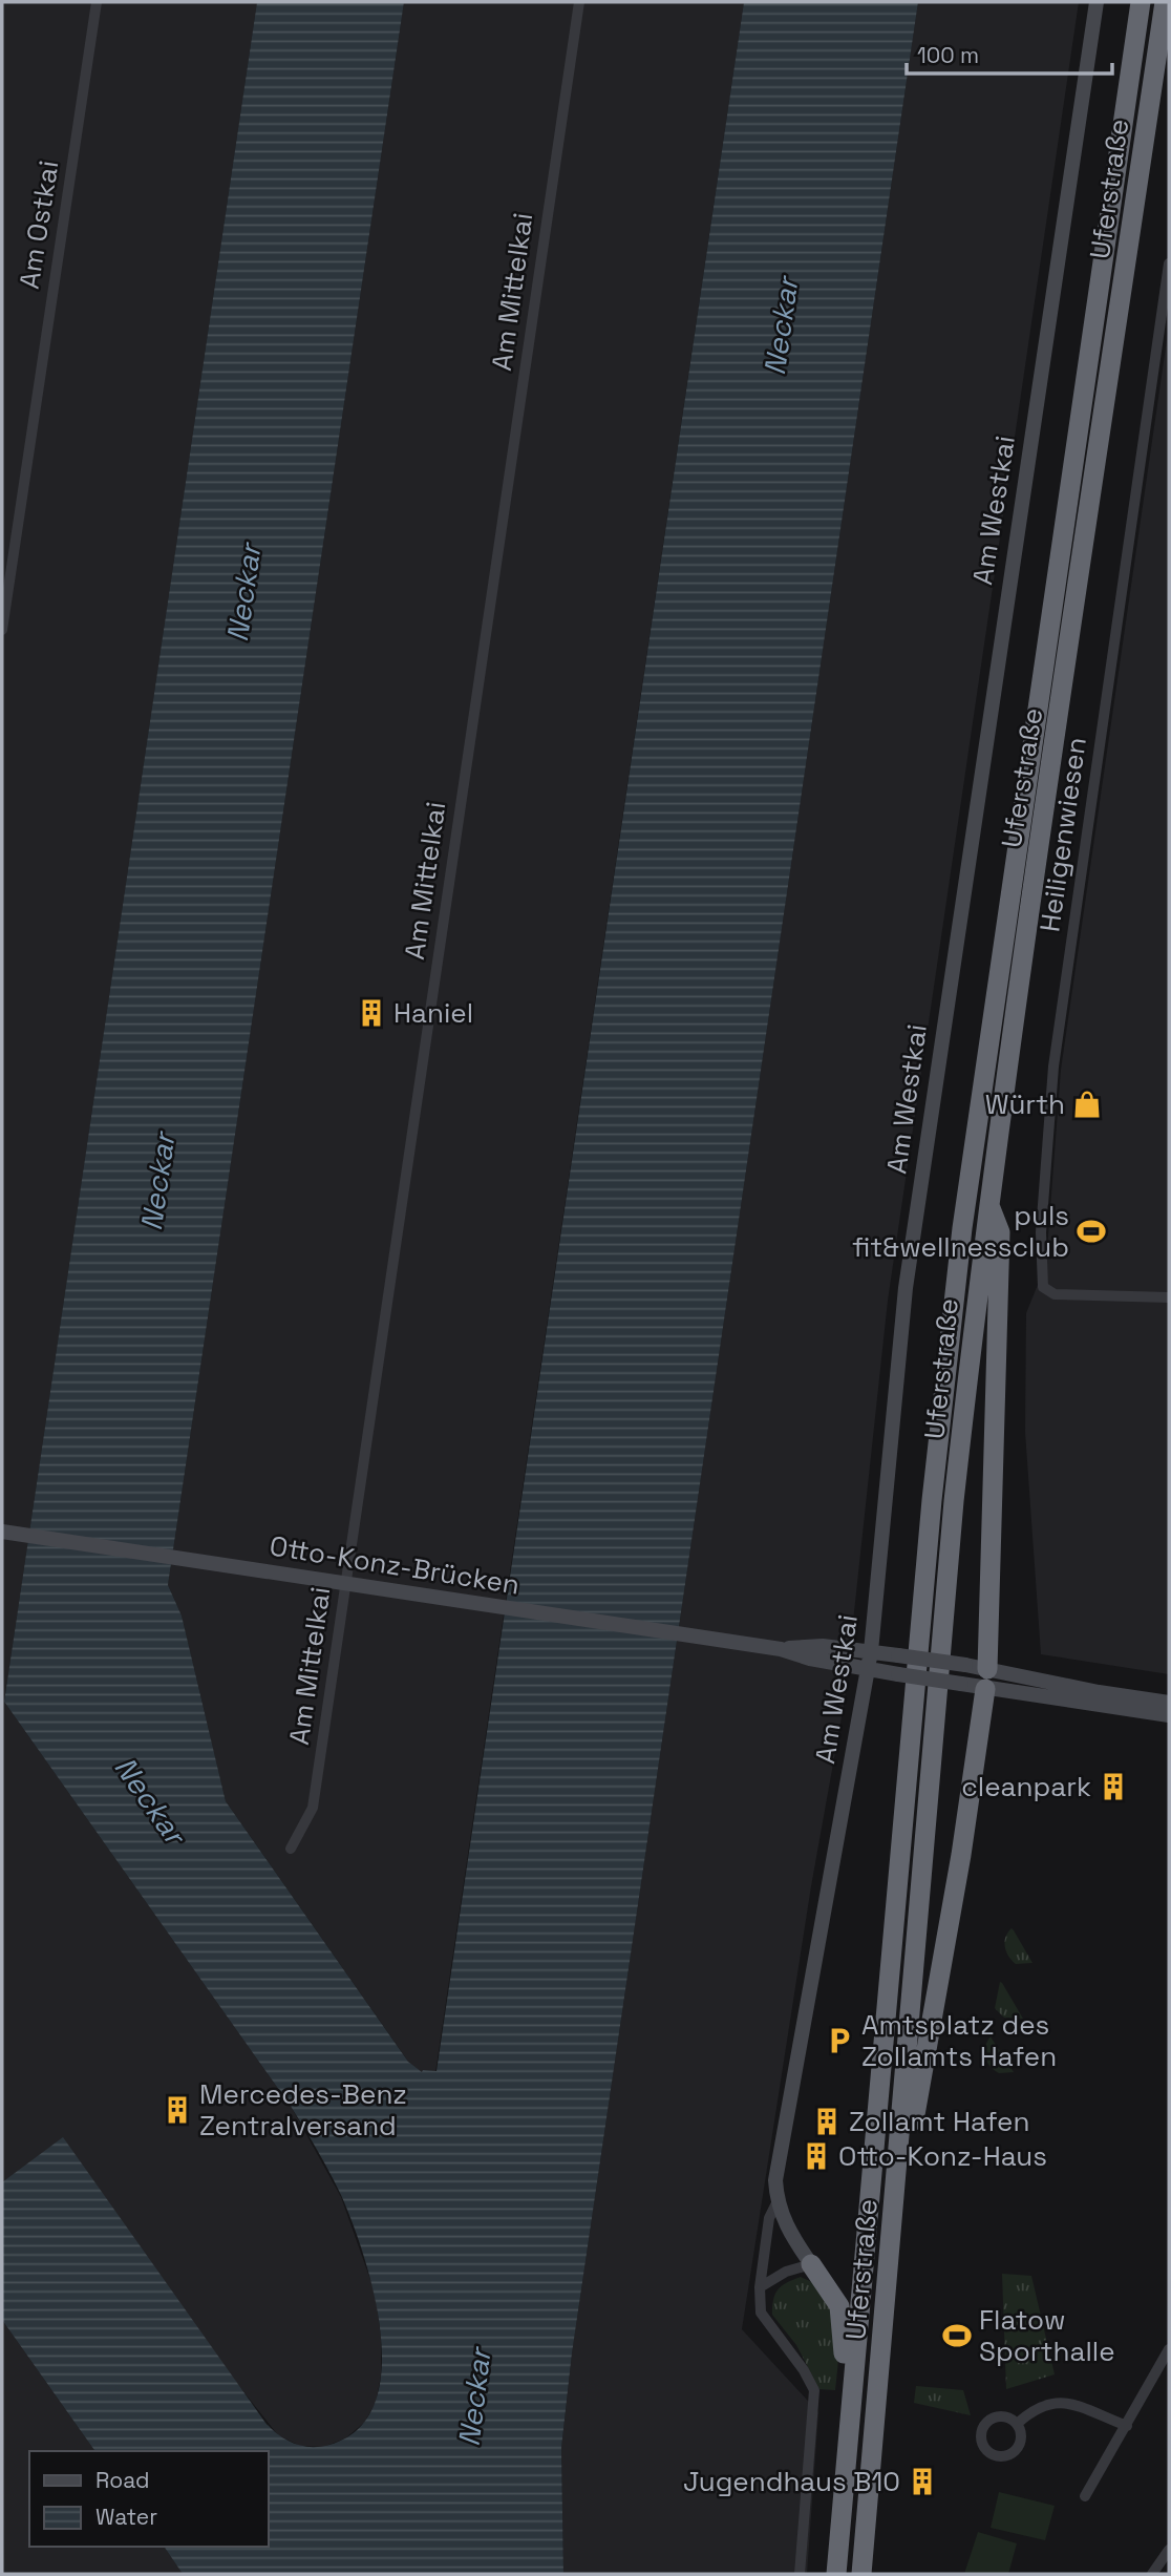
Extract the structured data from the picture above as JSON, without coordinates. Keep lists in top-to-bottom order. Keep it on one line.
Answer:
{"streets":{"highway":["Uferstraße"],"main road":["Am Westkai","Otto-Konz-Brücken"],"street":["Am Ostkai","Am Mittelkai","Heiligenwiesen"]},"crossings":[["Am Mittelkai","Otto-Konz-Brücken"],["Am Westkai","Otto-Konz-Brücken"]],"water":["Neckar"],"places":{"building":["Haniel","cleanpark","Mercedes-Benz Zentralversand","Zollamt Hafen","Otto-Konz-Haus","Jugendhaus B10"],"shop":["Würth"],"sports":["puls fit&wellnessclub","Flatow Sporthalle"],"parking":["Amtsplatz des Zollamts Hafen"]},"legend":["Road","Water"],"scale_bar":"100 m"}
